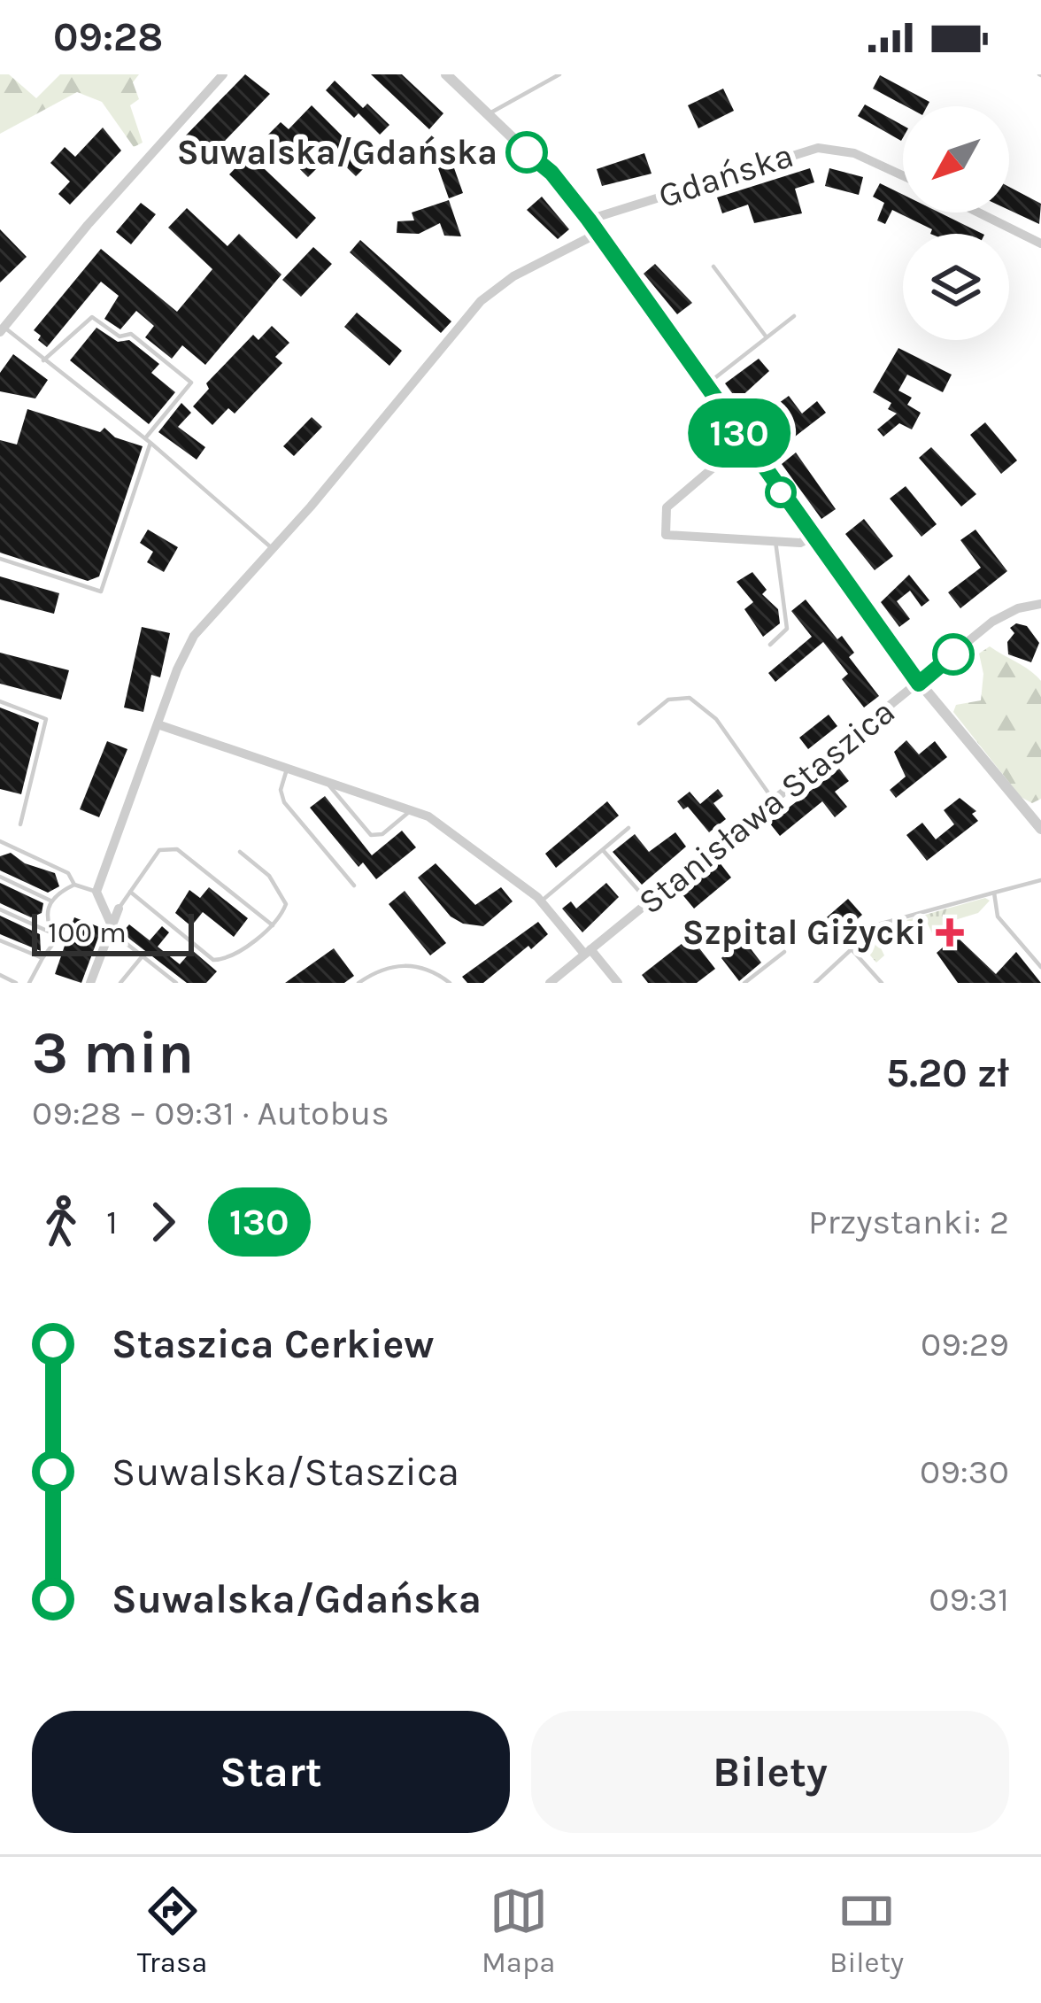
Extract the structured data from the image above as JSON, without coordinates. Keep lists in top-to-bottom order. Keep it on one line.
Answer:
{"streets":{"street":["Gdańska","Stanisława Staszica"]},"places":{"other":["Suwalska/Gdańska"],"health":["Szpital Giżycki"]},"lines":["bus line 130"],"scale_bar":"100 m","north":"bottom left","page":{"status":"09:28","on_map":"130","scale":"100 m","heading":["3 min","09:28 – 09:31 · Autobus","5.20 zł"],"legs":["1","130","Przystanki: 2"],"list":[{"name":"Staszica Cerkiew","value":"09:29"},{"name":"Suwalska/Staszica","value":"09:30"},{"name":"Suwalska/Gdańska","value":"09:31"}],"buttons":["Start","Bilety"],"tabs":["Trasa","Mapa","Bilety"]}}
